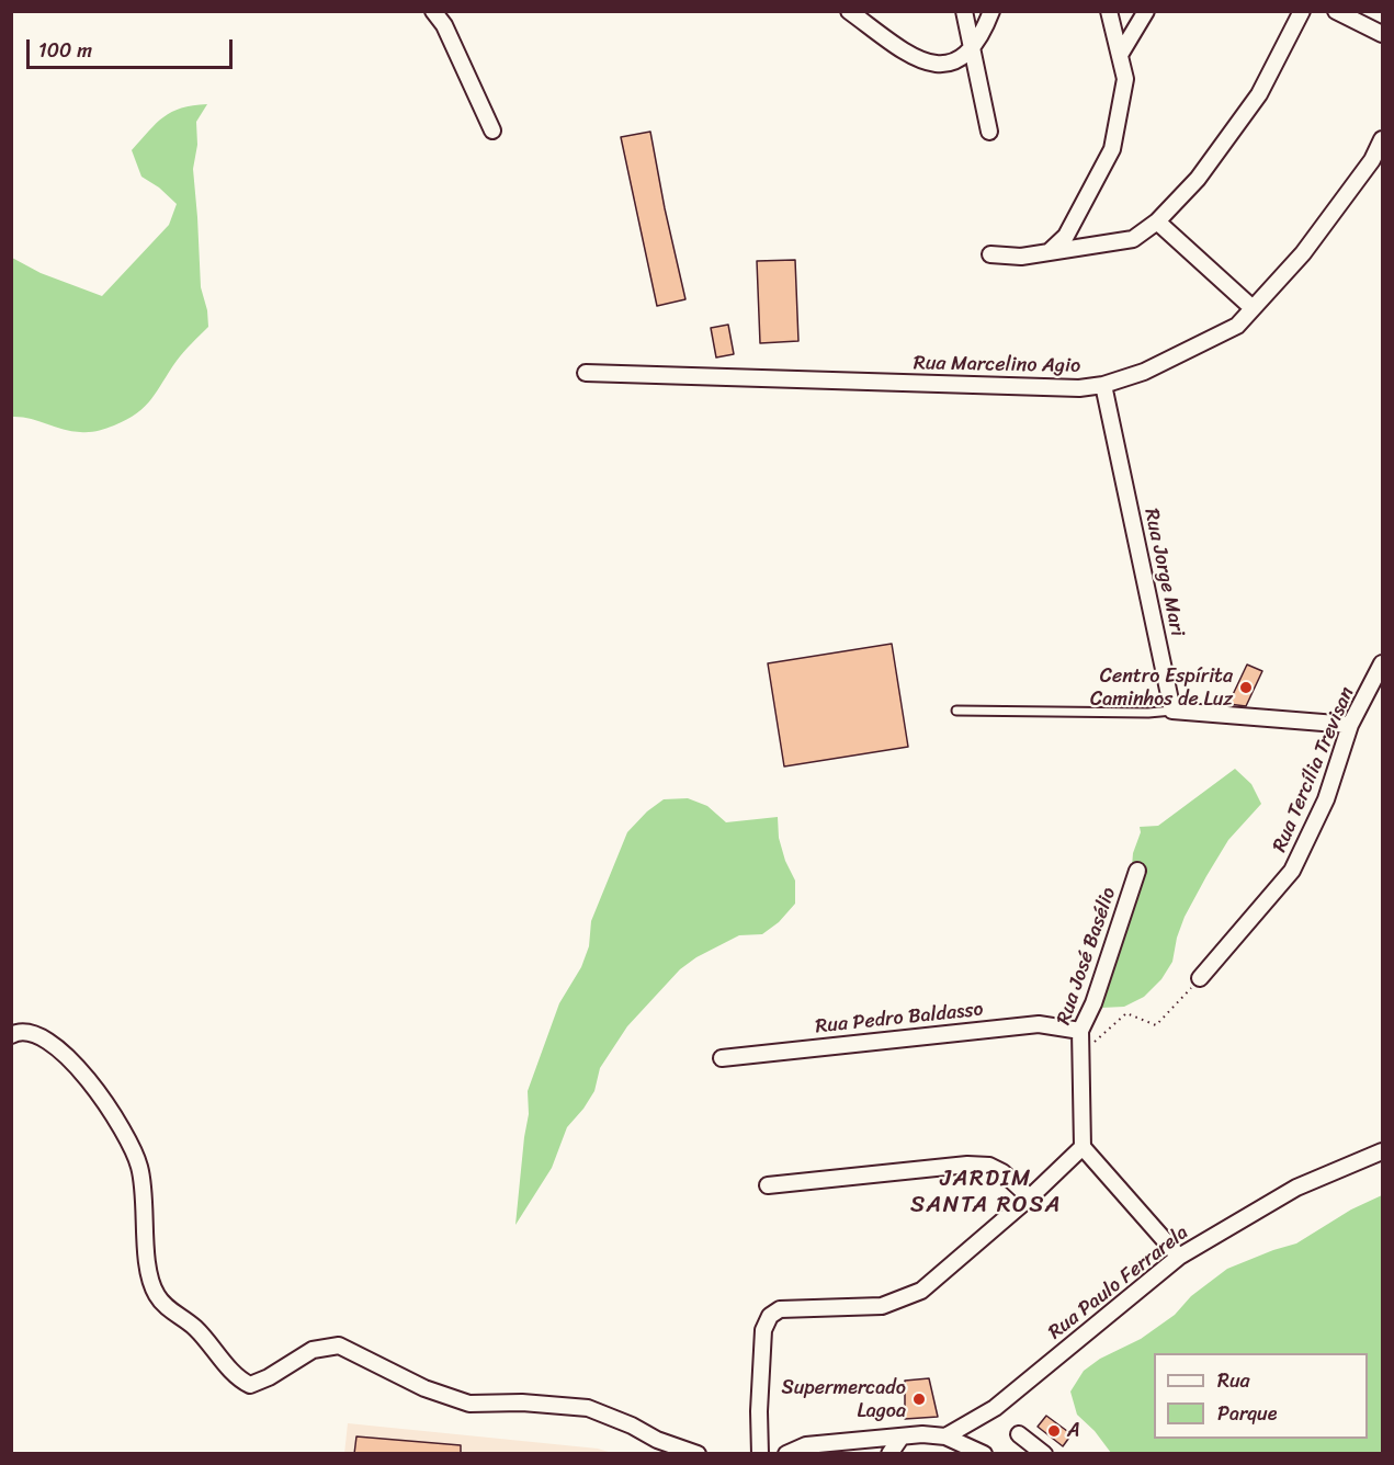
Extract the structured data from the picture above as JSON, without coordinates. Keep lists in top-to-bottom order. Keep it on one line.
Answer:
{"streets":{"street":["Rua Marcelino Agio","Rua Jorge Mari","Rua Tercília Trevisan","Rua José Basélio","Rua Pedro Baldasso","Rua Paulo Ferrarela"]},"crossings":[["Rua Marcelino Agio","Rua Jorge Mari"],["Rua José Basélio","Rua Pedro Baldasso"]],"districts":["JARDIM SANTA ROSA"],"places":["Centro Espírita Caminhos de Luz","Supermercado Lagoa","A"],"legend":["Rua","Parque"],"scale_bar":"100 m"}
